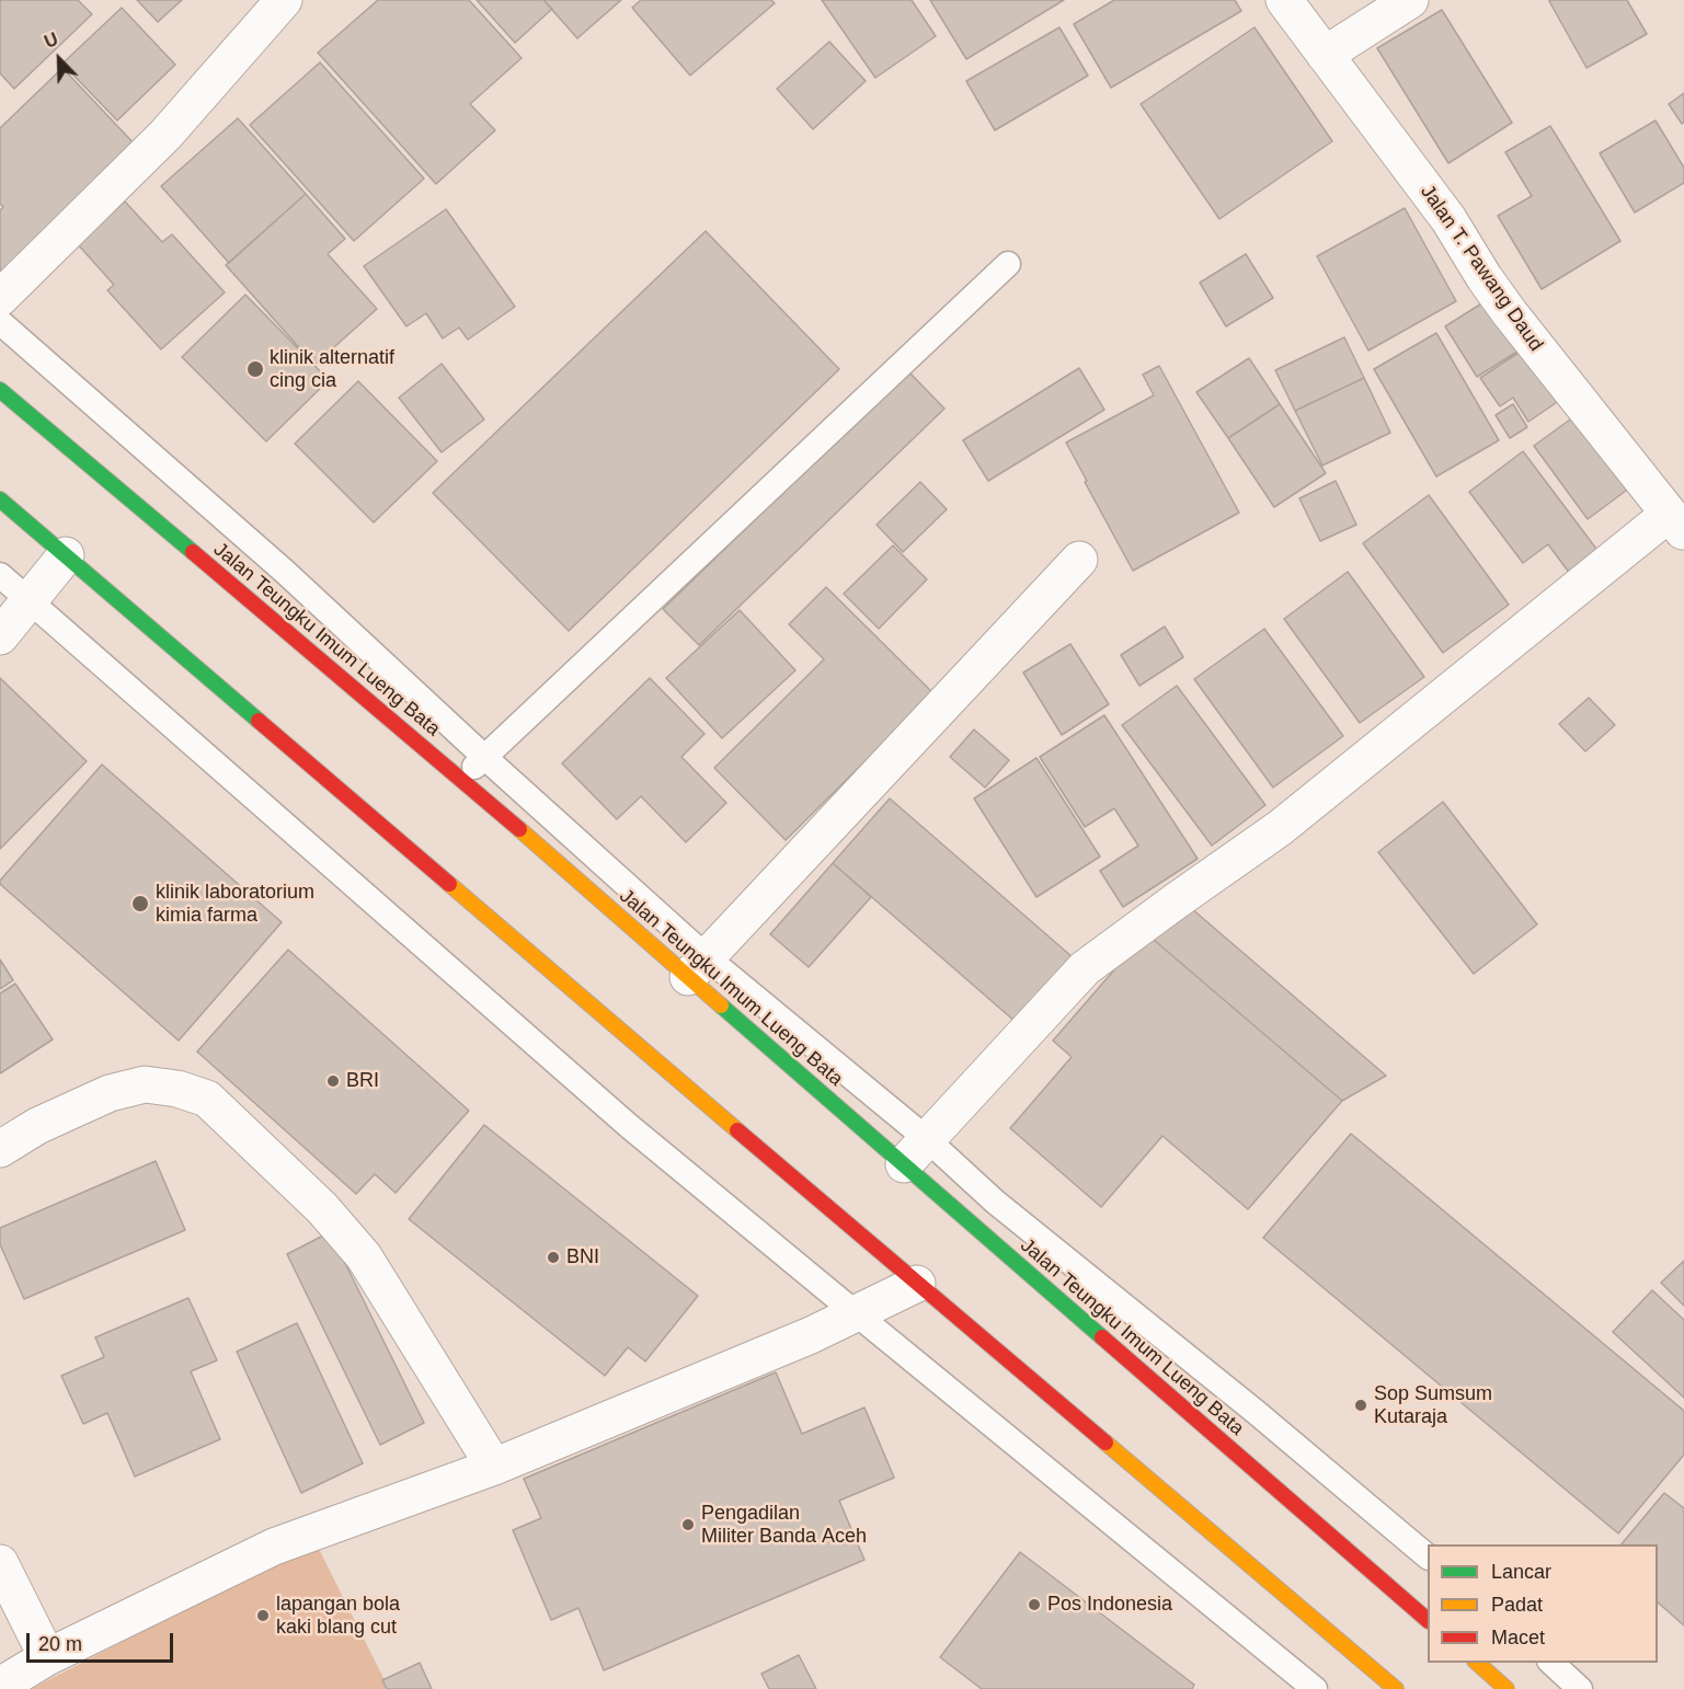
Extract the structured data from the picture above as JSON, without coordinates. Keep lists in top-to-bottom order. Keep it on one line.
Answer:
{"streets":{"highway":["Jalan Teungku Imum Lueng Bata"],"street":["Jalan T. Pawang Daud"]},"places":["klinik alternatif cing cia","klinik laboratorium kimia farma","BRI","BNI","Sop Sumsum Kutaraja","Pengadilan Militer Banda Aceh","Pos Indonesia","lapangan bola kaki blang cut"],"legend":["Lancar","Padat","Macet"],"scale_bar":"20 m","north":"top left"}
